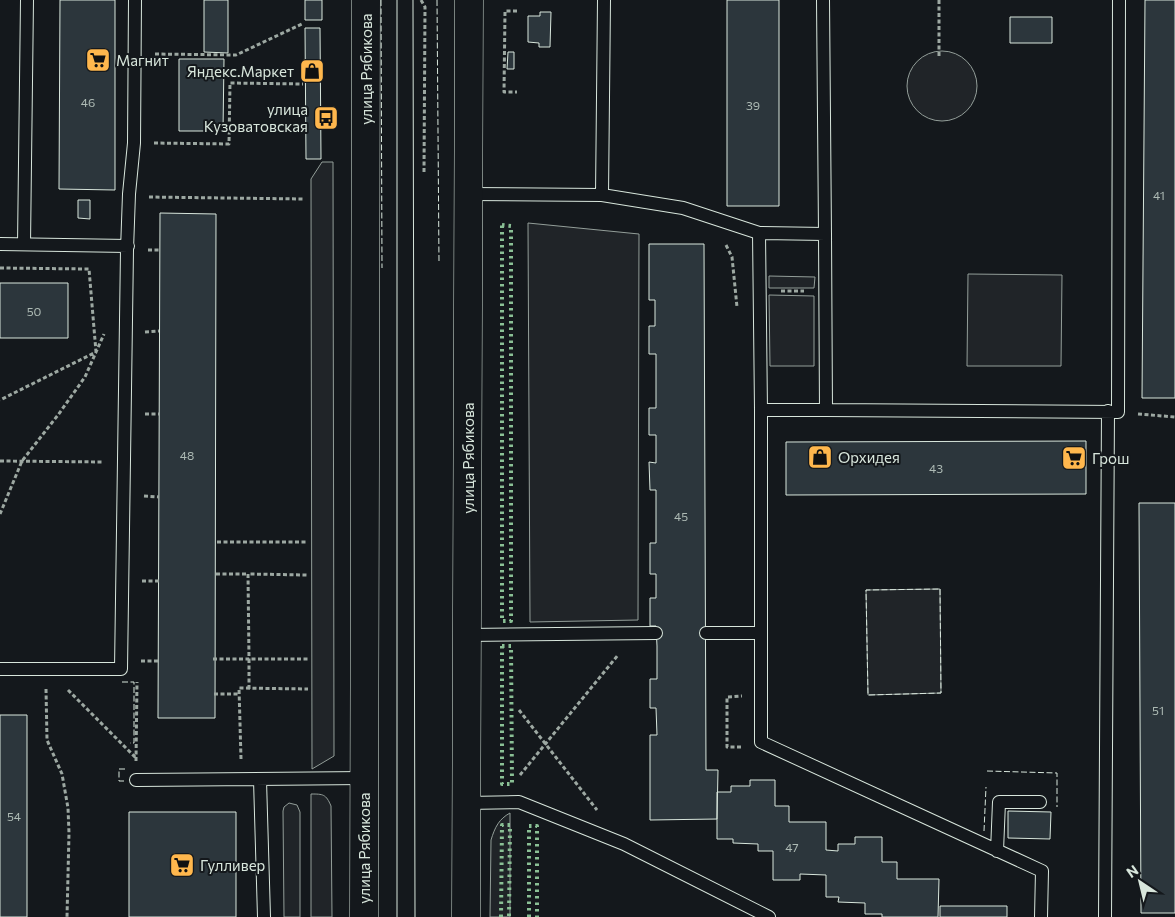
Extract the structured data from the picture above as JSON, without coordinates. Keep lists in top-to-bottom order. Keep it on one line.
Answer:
{"streets":{"main road":["улица Рябикова"]},"places":{"supermarket":["Магнит","Грош","Гулливер"],"shop":["Яндекс.Маркет","Орхидея"],"bus stop":["улица Кузоватовская"]},"house_numbers":["46","39","41","50","48","43","45","51","54","47"],"north":"top left"}
